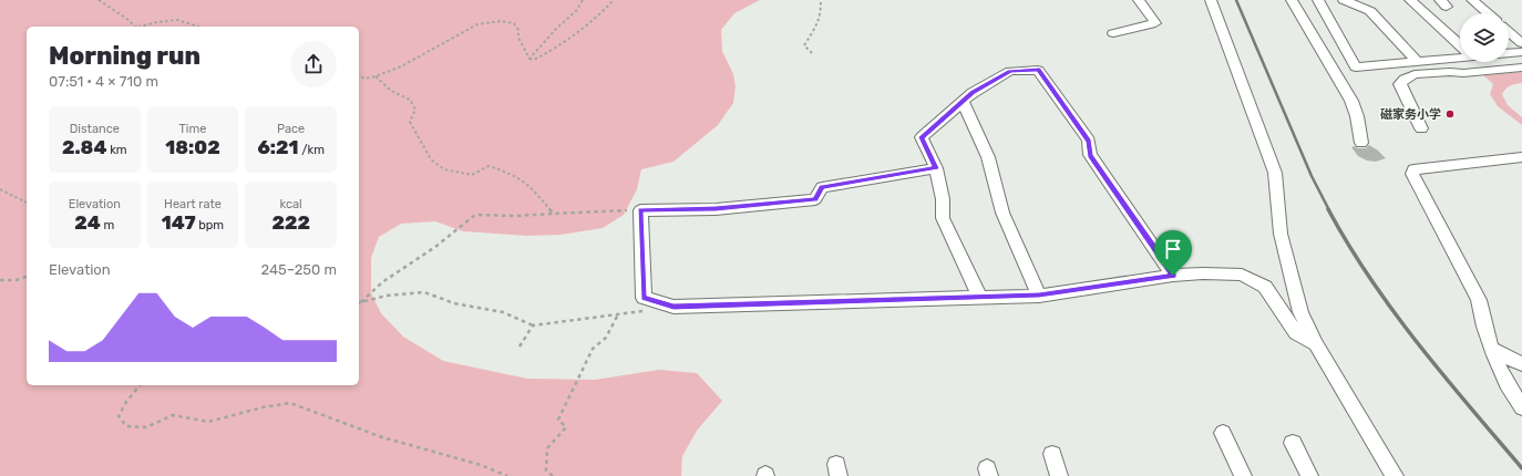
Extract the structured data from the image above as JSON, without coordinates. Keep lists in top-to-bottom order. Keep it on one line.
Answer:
{"places":["磁家务小学"],"page":{"heading":["Morning run","07:51 · 4 × 710 m"],"stats":[["Distance","2.84 km"],["Time","18:02"],["Pace","6:21 /km"],["Elevation","24 m"],["Heart rate","147 bpm"],["kcal","222"]],"chart":["Elevation","245–250 m"]}}
